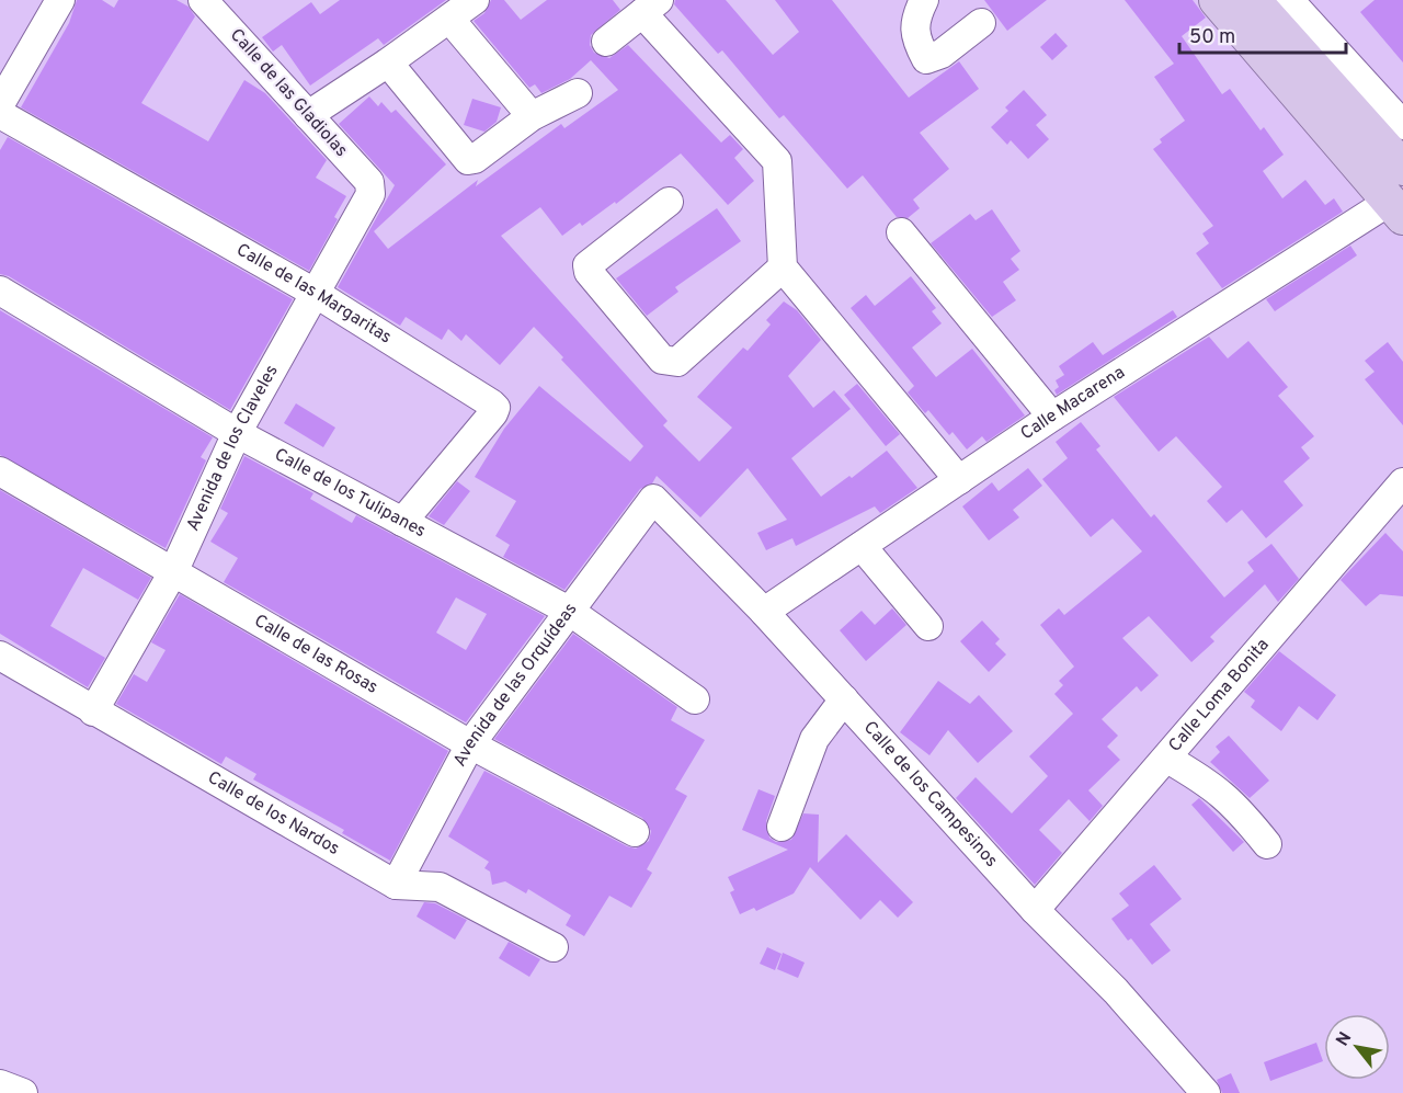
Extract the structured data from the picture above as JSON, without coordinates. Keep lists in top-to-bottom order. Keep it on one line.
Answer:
{"streets":{"street":["Calle de las Gladiolas","Calle de las Margaritas","Calle Macarena","Avenida de los Claveles","Calle de los Tulipanes","Calle de las Rosas","Avenida de las Orquídeas","Calle Loma Bonita","Calle de los Campesinos","Calle de los Nardos"]},"crossings":[["Calle de las Gladiolas","Avenida de los Claveles"],["Calle de las Margaritas","Avenida de los Claveles"],["Calle de las Margaritas","Calle de los Tulipanes"],["Calle Macarena","Calle de los Campesinos"],["Avenida de los Claveles","Calle de los Tulipanes"],["Avenida de los Claveles","Calle de las Rosas"],["Avenida de los Claveles","Calle de los Nardos"],["Calle de los Tulipanes","Avenida de las Orquídeas"],["Calle de las Rosas","Avenida de las Orquídeas"],["Avenida de las Orquídeas","Calle de los Campesinos"],["Avenida de las Orquídeas","Calle de los Nardos"],["Calle Loma Bonita","Calle de los Campesinos"]],"scale_bar":"50 m","north":"top left"}
